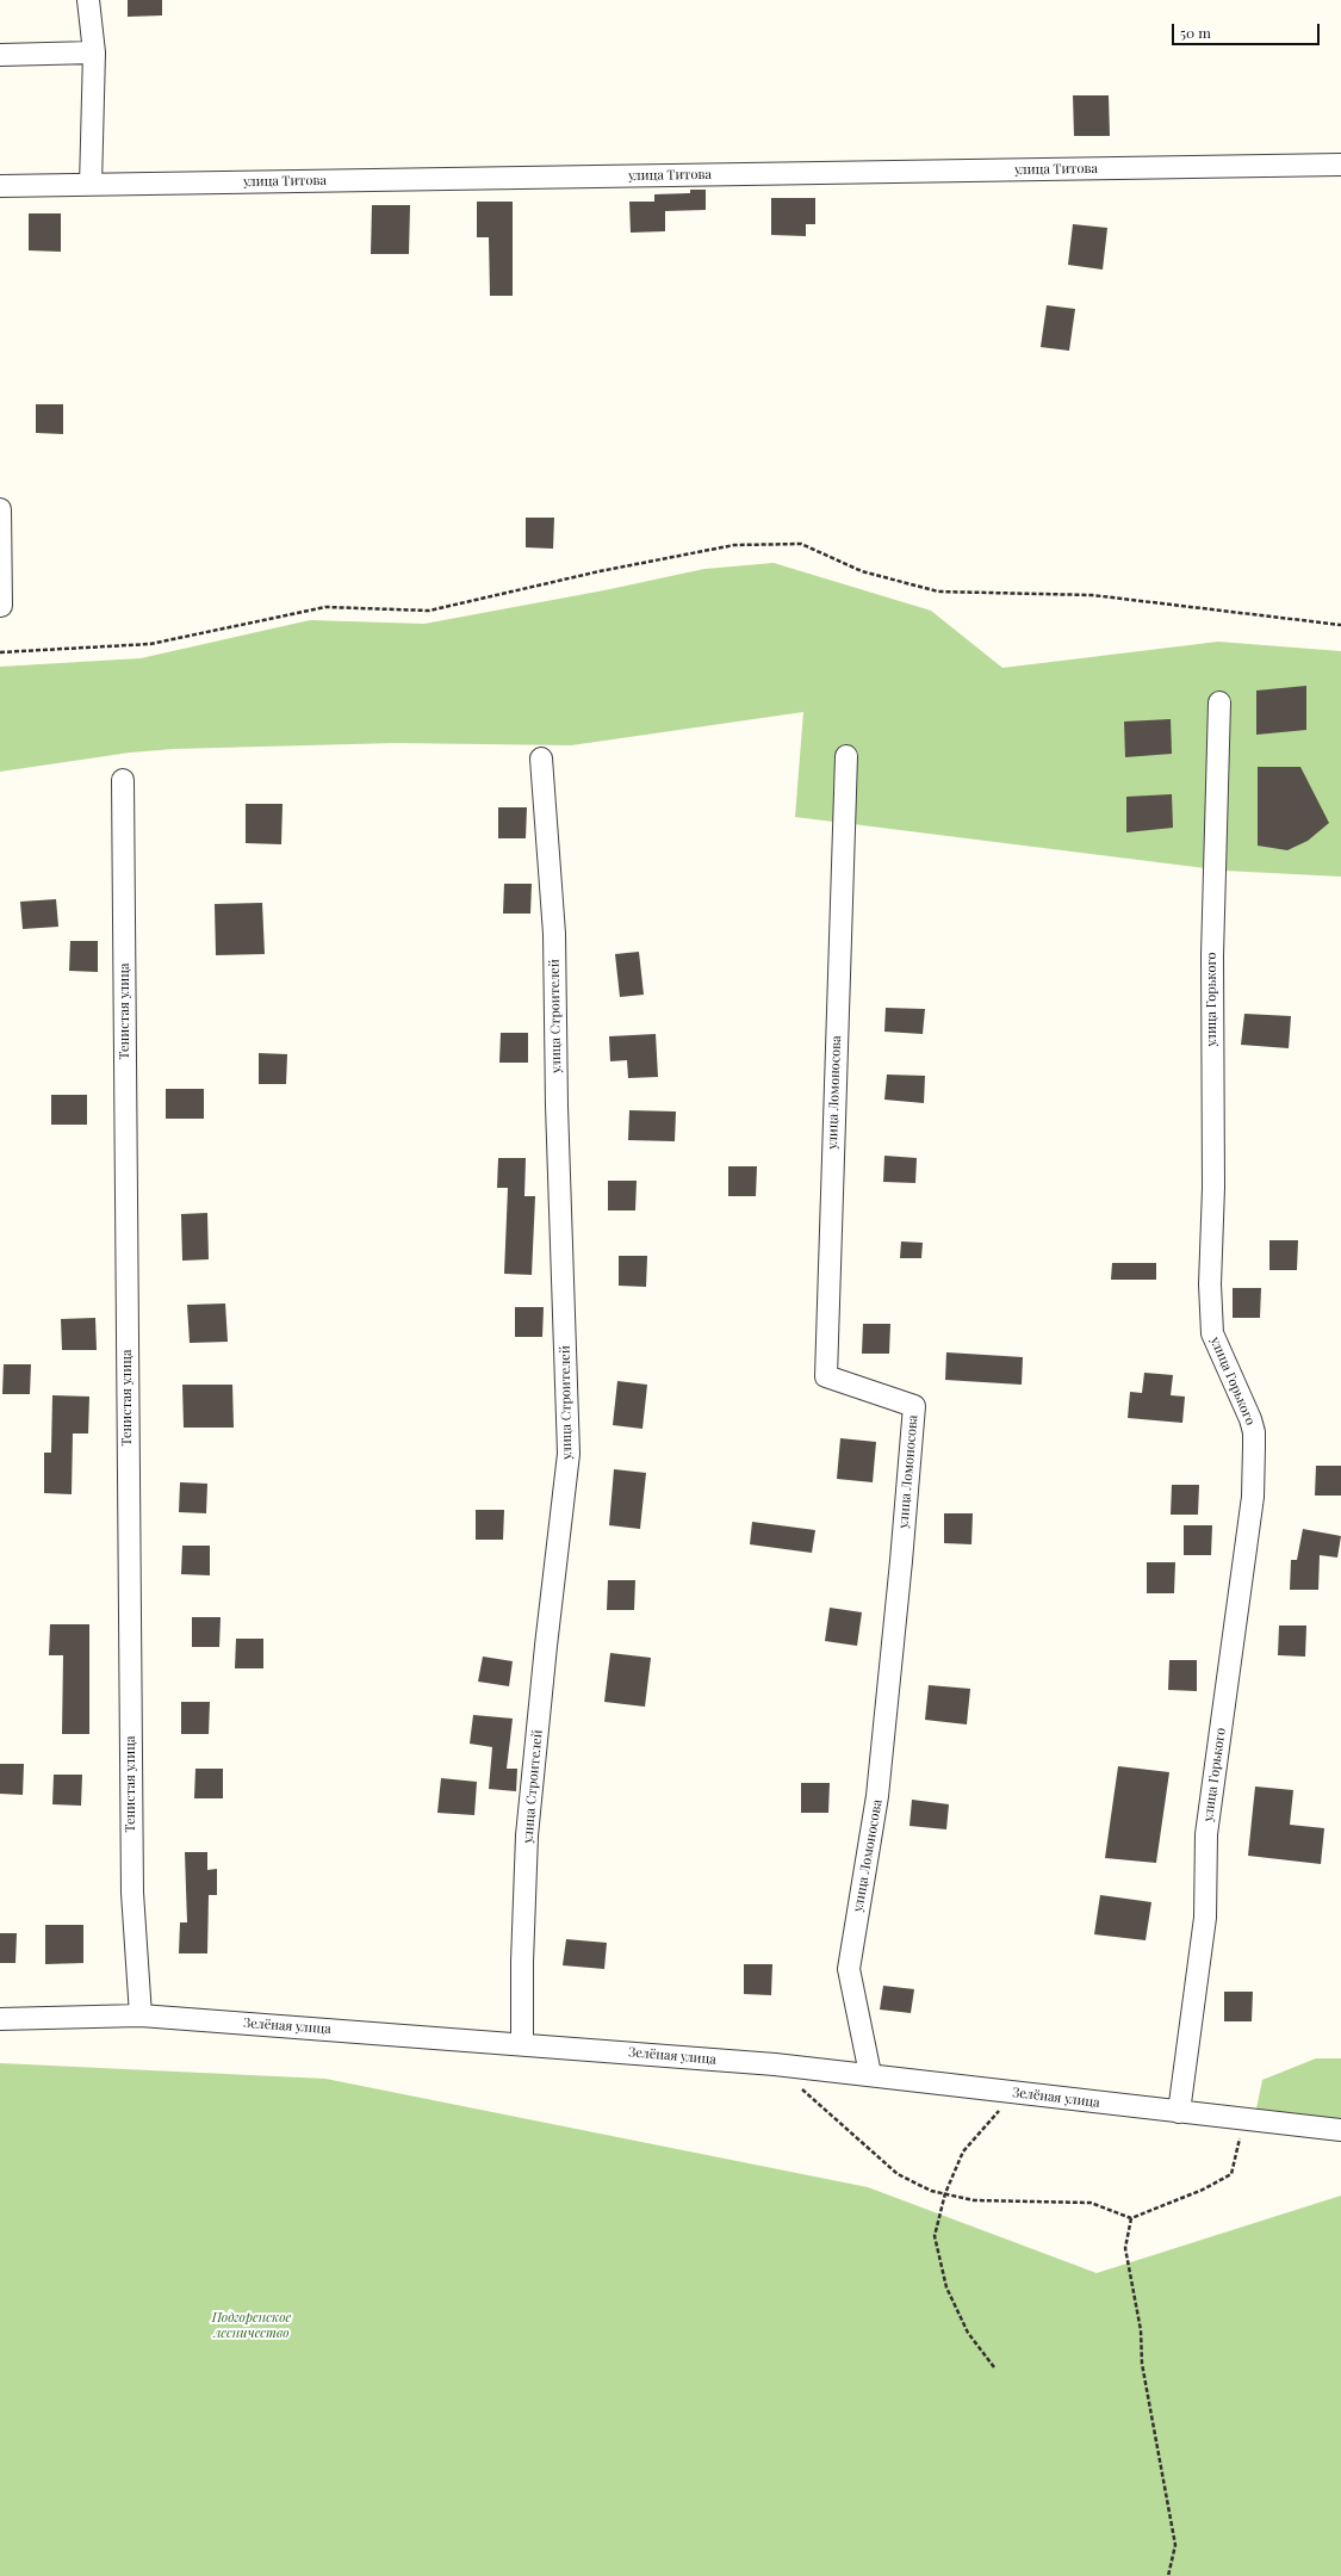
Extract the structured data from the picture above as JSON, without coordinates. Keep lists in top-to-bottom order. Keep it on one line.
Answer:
{"streets":{"street":["улица Титова","улица Горького","Тенистая улица","улица Строителей","улица Ломоносова","Зелёная улица"]},"crossings":[["улица Горького","Зелёная улица"],["Тенистая улица","Зелёная улица"],["улица Строителей","Зелёная улица"],["улица Ломоносова","Зелёная улица"]],"parks":["Подгоренское лесничество"],"scale_bar":"50 m"}
